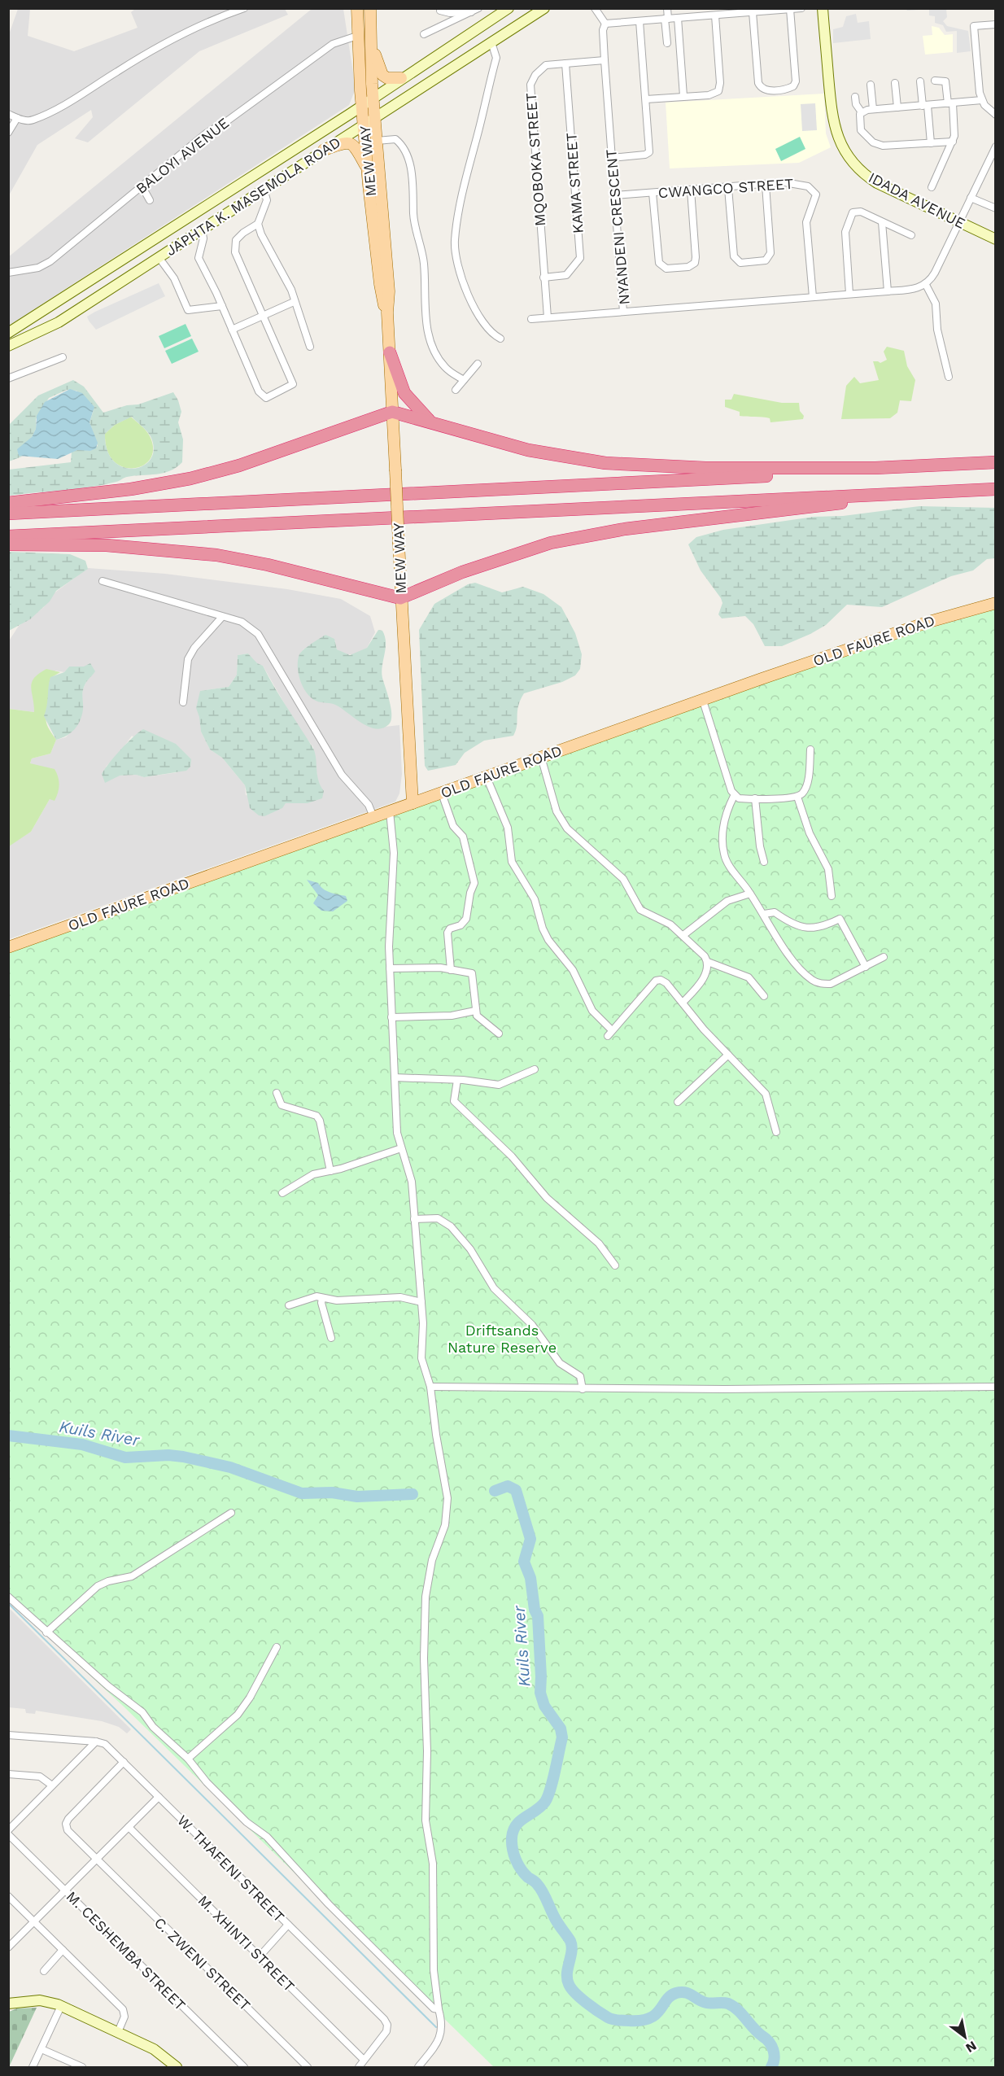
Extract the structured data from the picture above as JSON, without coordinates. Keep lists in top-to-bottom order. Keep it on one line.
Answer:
{"streets":{"main road":["MEW WAY","JAPHTA K. MASEMOLA ROAD","IDADA AVENUE","OLD FAURE ROAD"],"street":["BALOYI AVENUE","MQOBOKA STREET","KAMA STREET","CWANGCO STREET","NYANDENI CRESCENT","W. THAFENI STREET","M. XHINTI STREET","M. CESHEMBA STREET","C. ZWENI STREET"]},"crossings":[["BALOYI AVENUE","MEW WAY"],["MQOBOKA STREET","KAMA STREET"],["MQOBOKA STREET","NYANDENI CRESCENT"],["MEW WAY","JAPHTA K. MASEMOLA ROAD"],["MEW WAY","OLD FAURE ROAD"],["CWANGCO STREET","NYANDENI CRESCENT"],["W. THAFENI STREET","M. XHINTI STREET"],["W. THAFENI STREET","C. ZWENI STREET"]],"water":["Kuils River"],"parks":["Driftsands Nature Reserve"],"north":"bottom right"}
